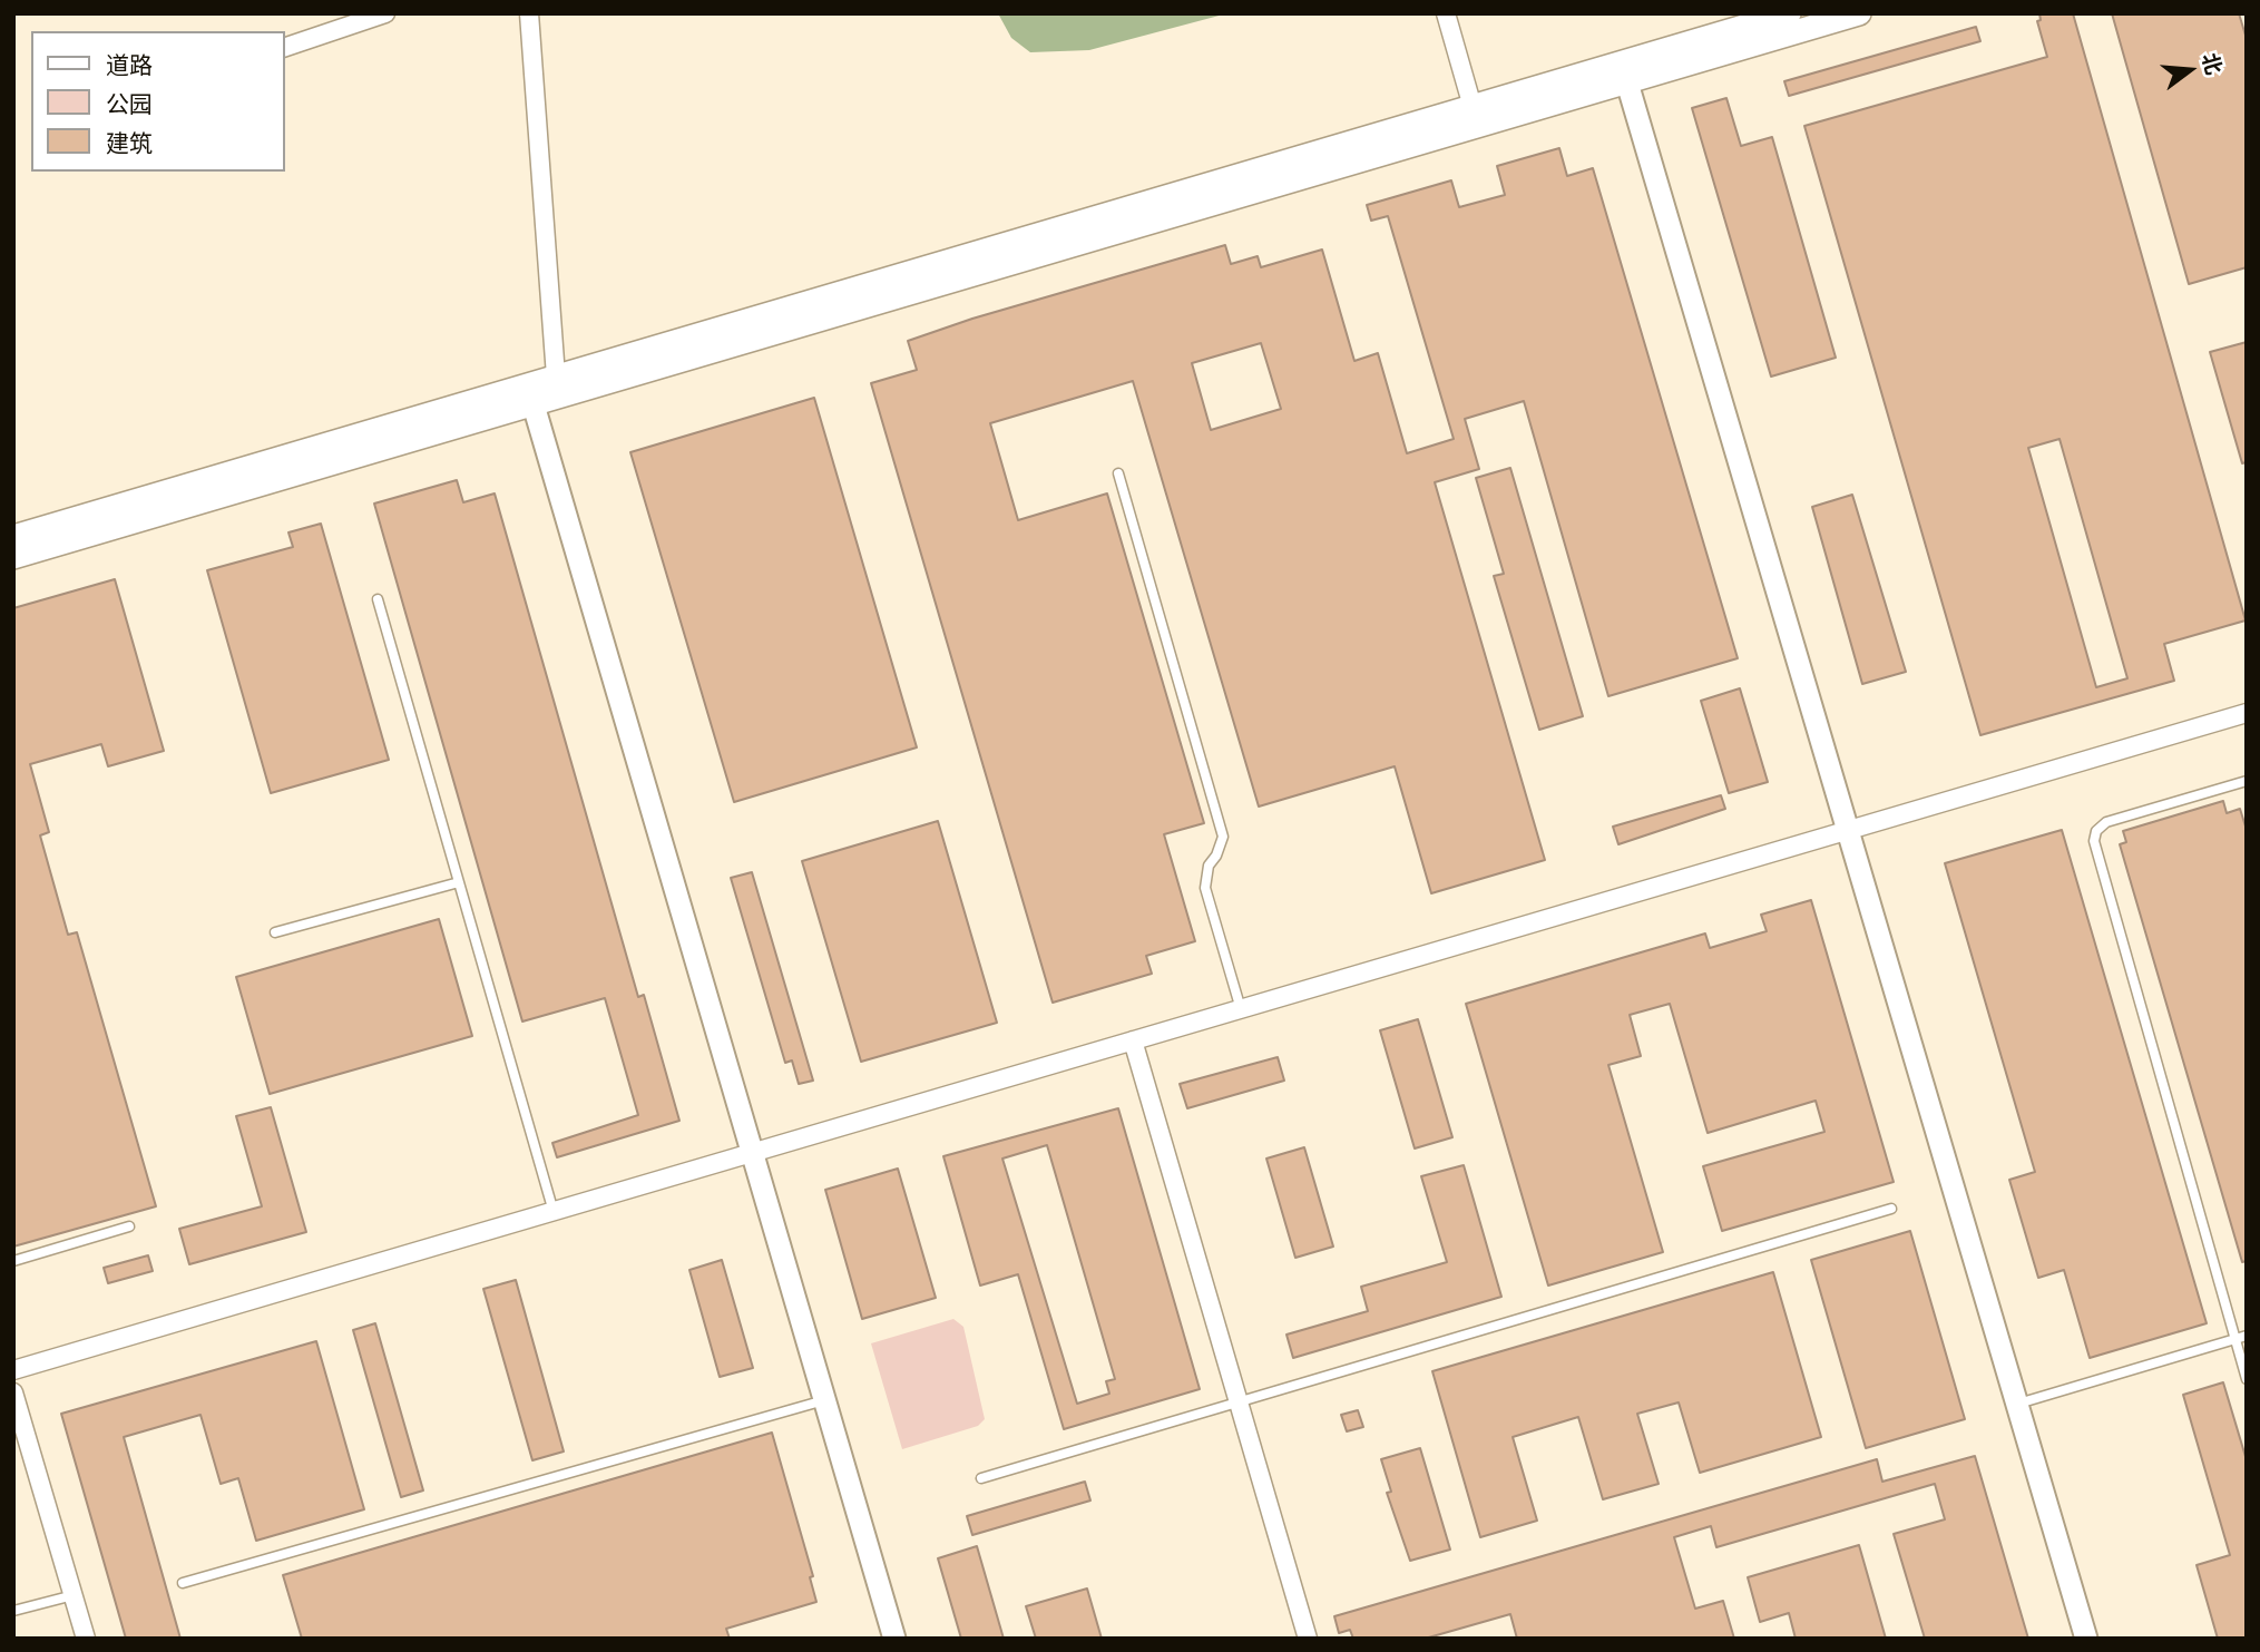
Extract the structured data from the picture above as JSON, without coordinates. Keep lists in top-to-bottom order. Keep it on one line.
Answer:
{"legend":["道路","公园","建筑"],"north":"right"}
